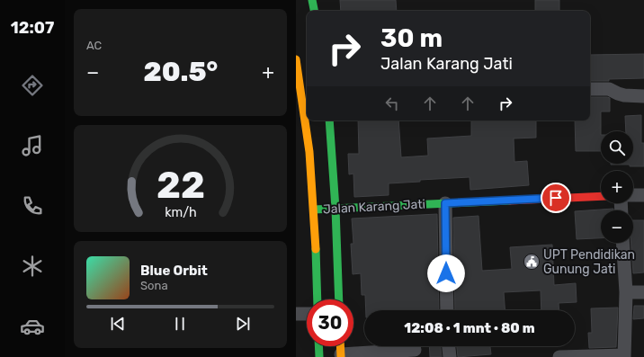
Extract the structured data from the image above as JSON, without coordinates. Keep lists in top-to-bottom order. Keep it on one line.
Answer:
{"streets":{"main road":["Jalan Karang Jati"]},"places":{"public building":["UPT Pendidikan Gunung Jati"]},"page":{"tabs":"12:07","tile":"AC","turn":["30 m","Jalan Karang Jati"],"heat":["−","20.5°","+"],"map_buttons":["+","−"],"song":["Blue Orbit","Sona"],"limit":"30","trip":"12:08 · 1 mnt · 80 m","gauge":["22","km/h"]}}
